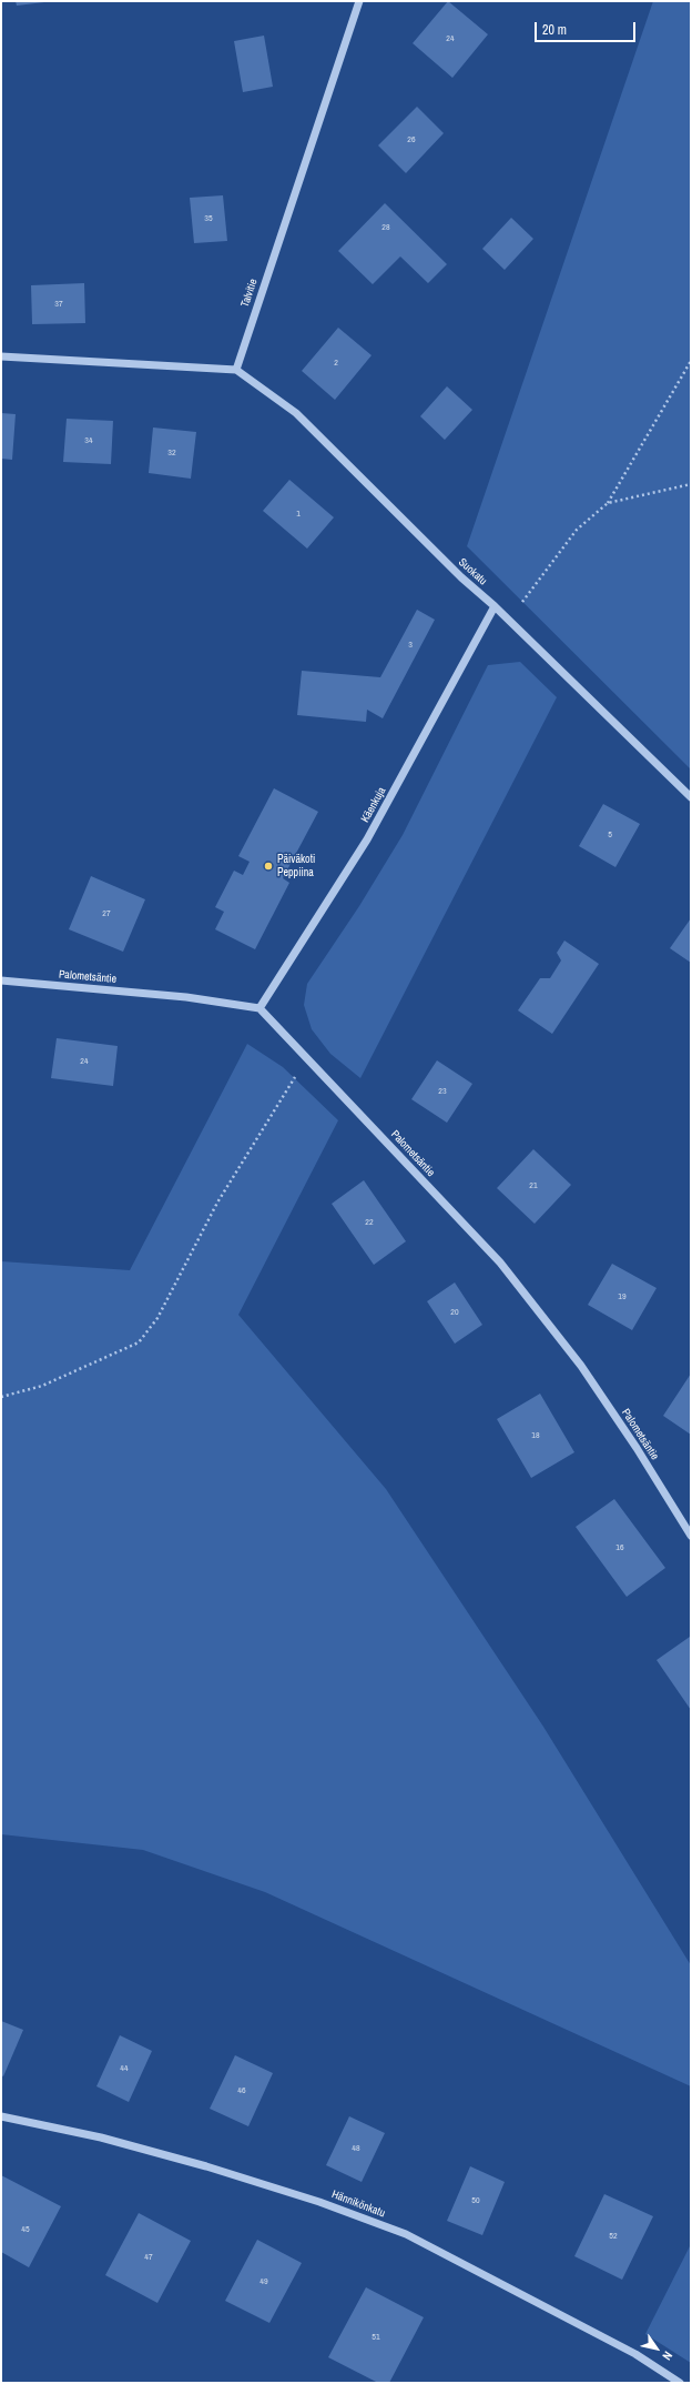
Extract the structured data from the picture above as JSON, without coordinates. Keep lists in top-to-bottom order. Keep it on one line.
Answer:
{"streets":{"street":["Talvitie","Suokatu","Käenkuja","Palometsäntie","Hännikönkatu"]},"crossings":[["Talvitie","Suokatu"],["Suokatu","Käenkuja"],["Käenkuja","Palometsäntie"]],"places":["Päiväkoti Peppiina"],"house_numbers":["24","26","35","28","37","2","34","32","1","3","5","27","24","23","21","22","19","20","18","16","44","46","48","50","45","52","47","49","51"],"scale_bar":"20 m","north":"bottom right"}
